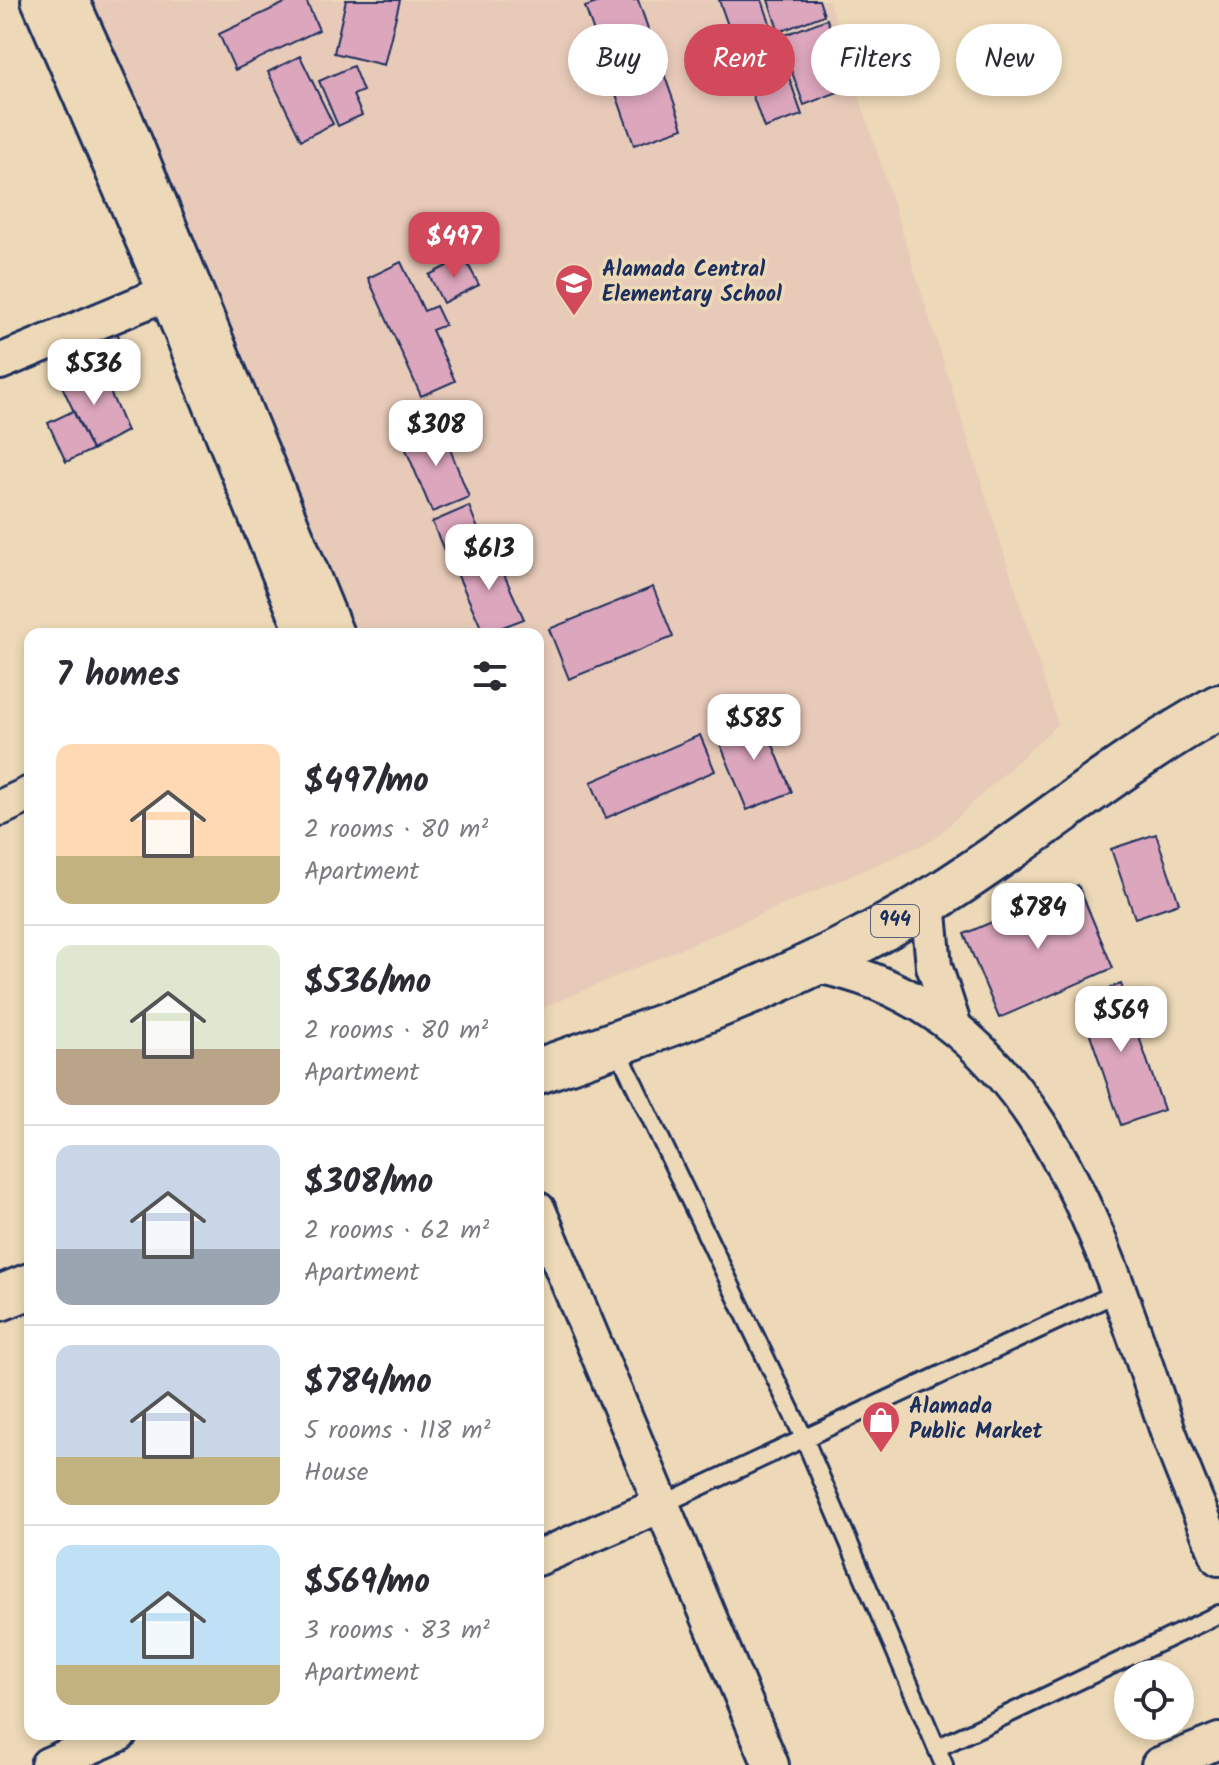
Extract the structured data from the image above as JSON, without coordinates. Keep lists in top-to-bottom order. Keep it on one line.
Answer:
{"streets":{"main road":["944"]},"places":{"school or university":["Alamada Central Elementary School"],"shop":["Alamada Public Market"]},"page":{"chip":["Buy","Rent","Filters","New"],"price":["$497","$536","$308","$613","$585","$784","$569"],"heading":"7 homes","list":[{"name":"$497/mo","note":"2 rooms · 80 m² · Apartment"},{"name":"$536/mo","note":"2 rooms · 80 m² · Apartment"},{"name":"$308/mo","note":"2 rooms · 62 m² · Apartment"},{"name":"$784/mo","note":"5 rooms · 118 m² · House"},{"name":"$569/mo","note":"3 rooms · 83 m² · Apartment"}]}}
